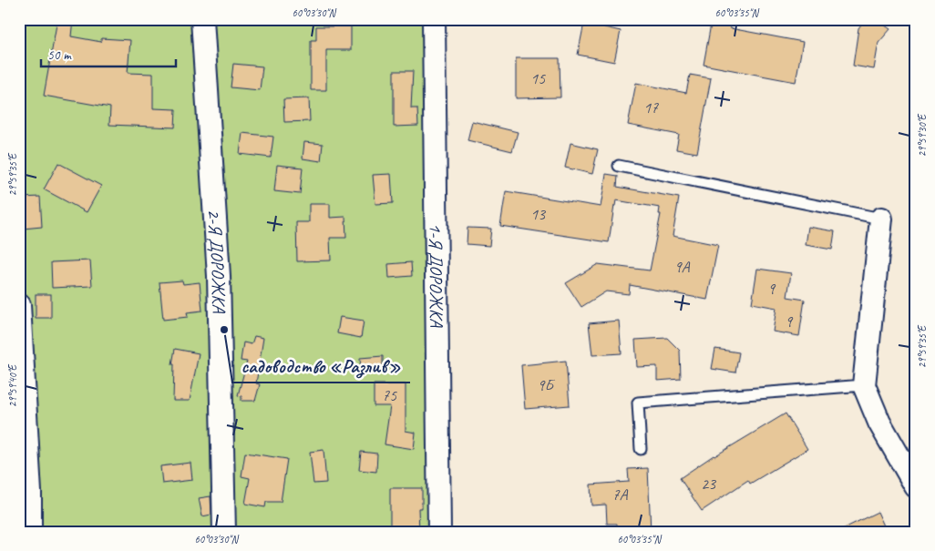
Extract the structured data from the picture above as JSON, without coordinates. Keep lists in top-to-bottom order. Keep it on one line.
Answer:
{"streets":{"street":["2-Я ДОРОЖКА","1-Я ДОРОЖКА"]},"places":["садоводство «Разлив»"],"house_numbers":["15","17","13","9А","9","9","9Б","75","23","7А"],"scale_bar":"50 m","coordinates":["60°03'30\"N","60°03'35\"N","29°59'30\"E","29°59'35\"E","29°59'40\"E"]}
